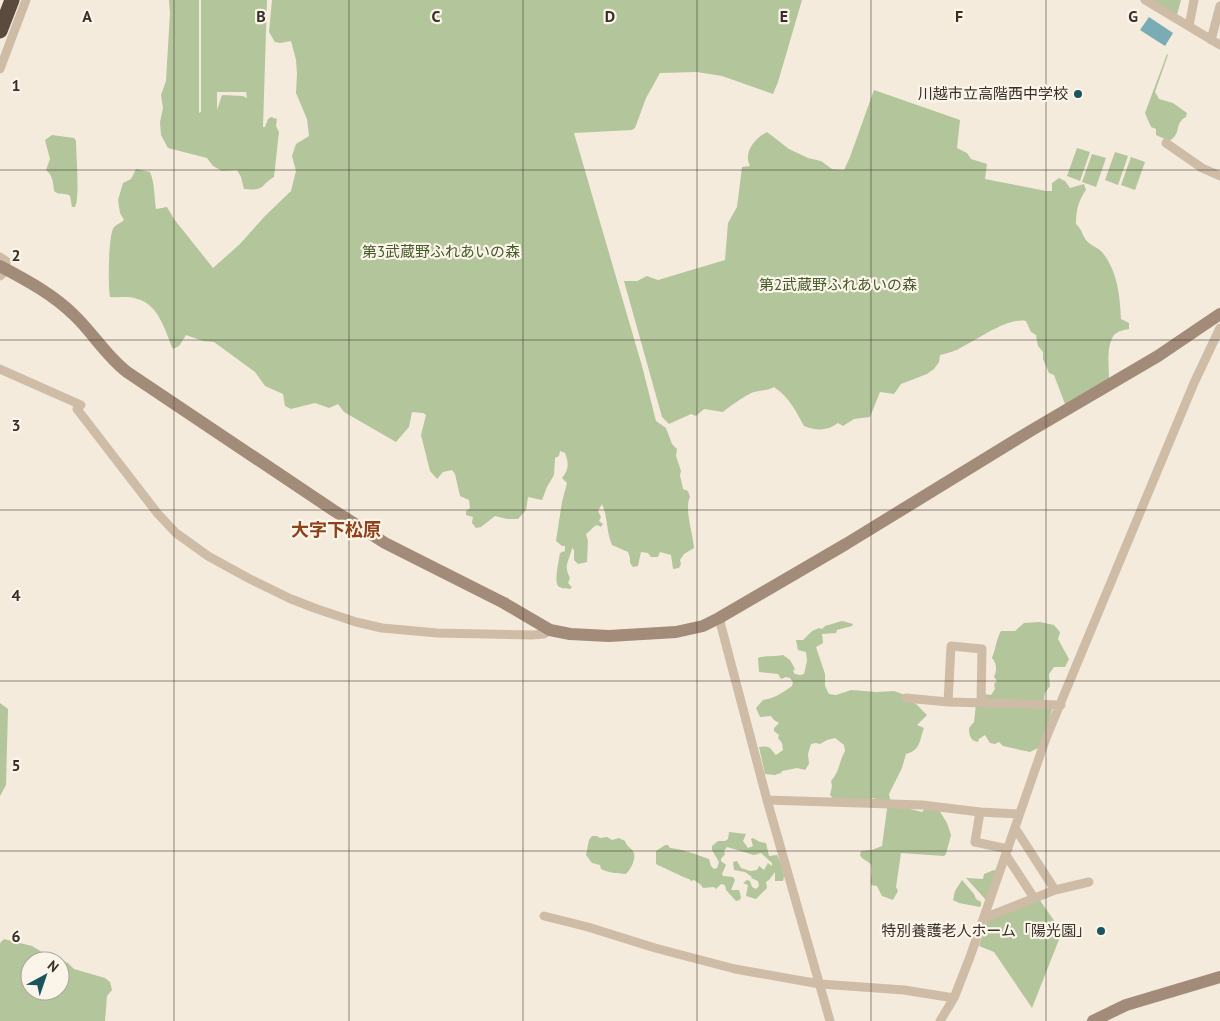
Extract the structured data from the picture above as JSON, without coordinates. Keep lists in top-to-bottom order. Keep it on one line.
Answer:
{"districts":["大字下松原"],"parks":["第3武蔵野ふれあいの森","第2武蔵野ふれあいの森"],"places":["川越市立高階西中学校","特別養護老人ホーム「陽光園」"],"north":"top right","grid":{"columns":["A","B","C","D","E","F","G"],"rows":["1","2","3","4","5","6"]}}
